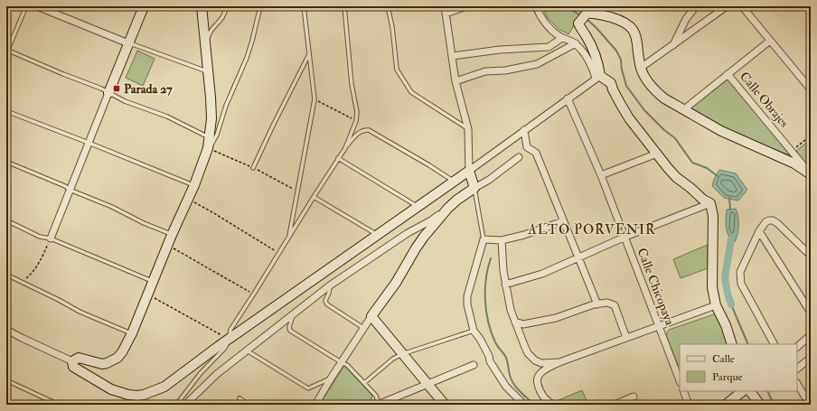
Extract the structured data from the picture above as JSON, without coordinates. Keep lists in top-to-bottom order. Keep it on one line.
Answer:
{"streets":{"street":["Calle Obrajes","Calle Chicopaya"]},"districts":["ALTO PORVENIR"],"places":{"transit":["Parada 27"]},"legend":["Calle","Parque"]}
